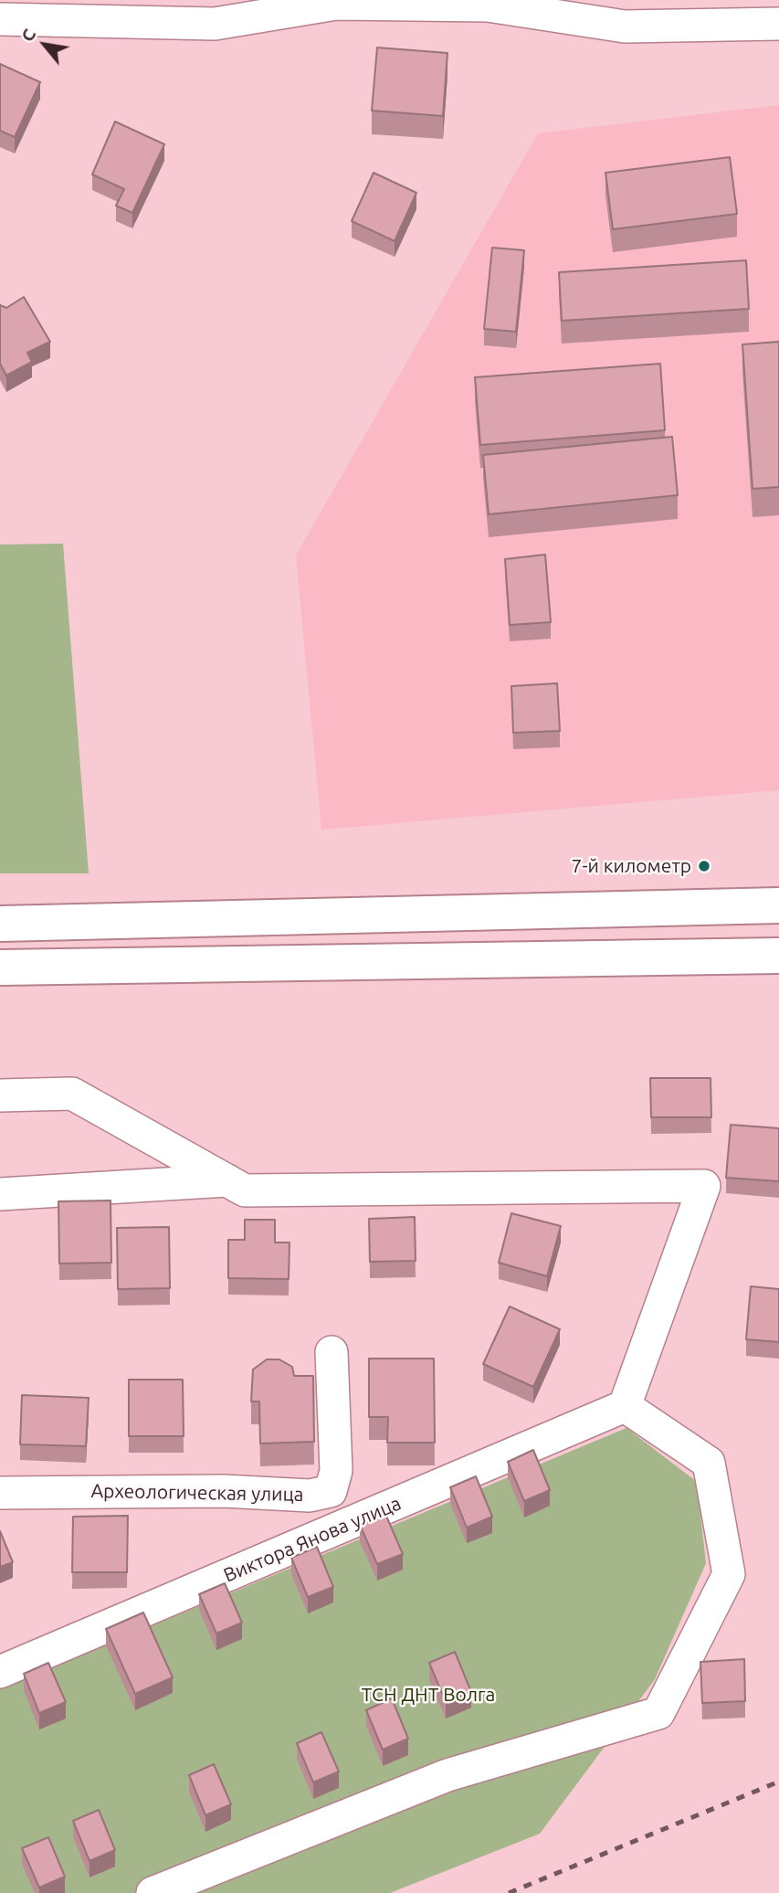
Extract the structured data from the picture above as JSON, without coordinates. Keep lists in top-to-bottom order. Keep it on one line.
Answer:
{"streets":{"street":["Археологическая улица","Виктора Янова улица"]},"parks":["ТСН ДНТ Волга"],"places":["7-й километр"],"north":"top left"}
